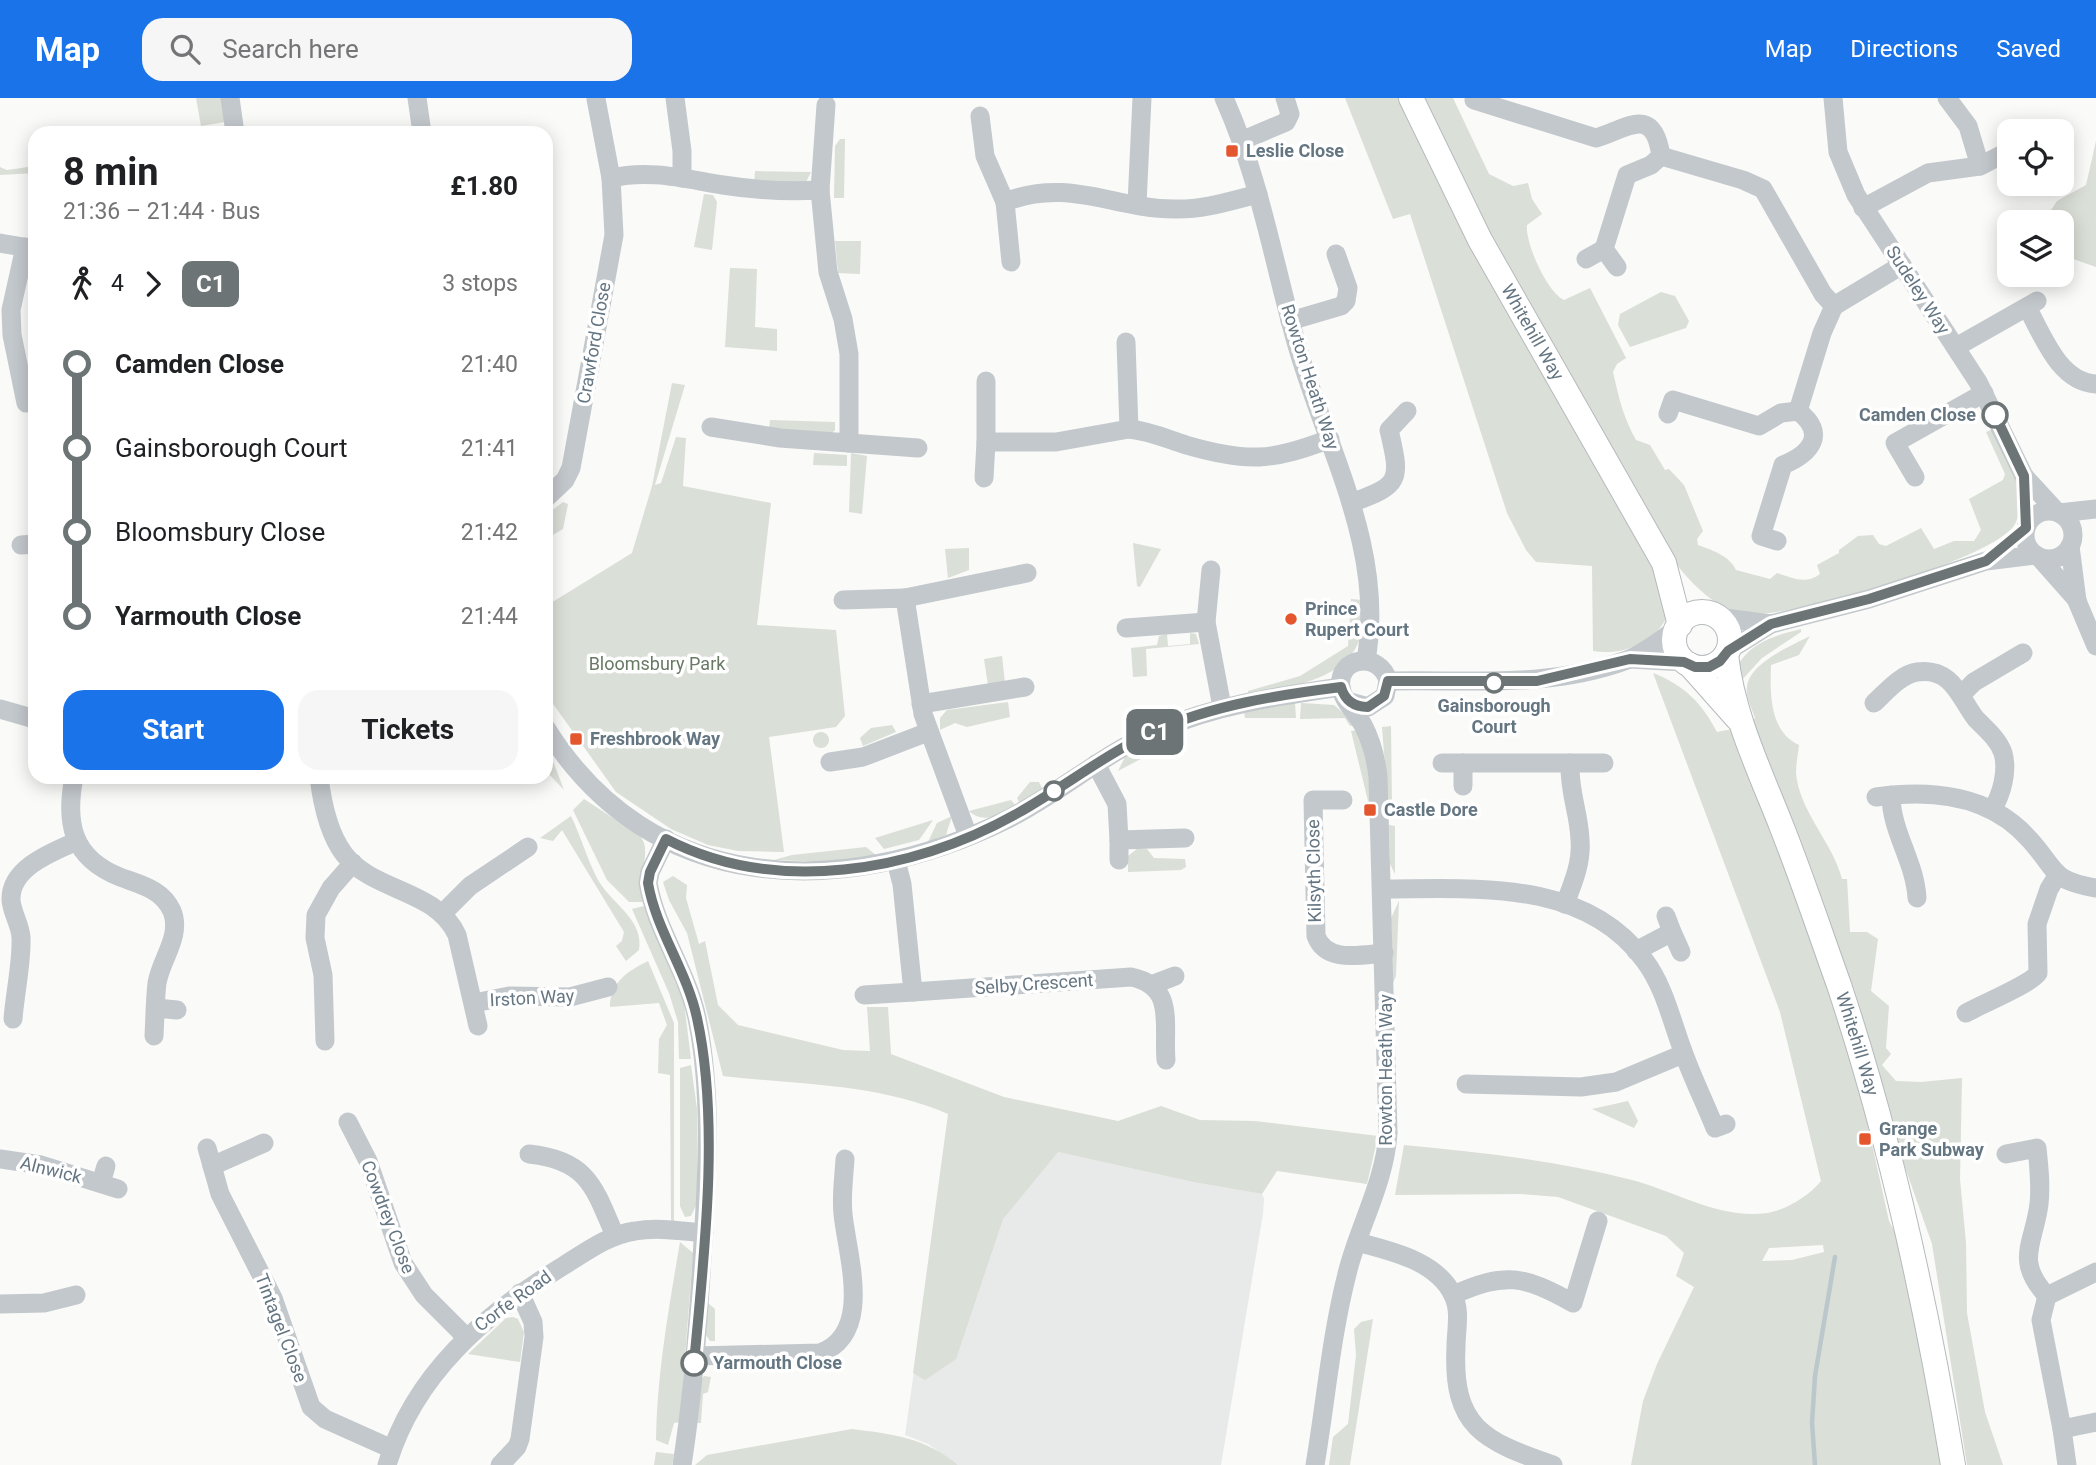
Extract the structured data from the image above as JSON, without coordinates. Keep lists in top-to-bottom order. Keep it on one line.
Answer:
{"streets":{"main road":["Whitehill Way"],"street":["Sudeley Way","Crawford Close","Rowton Heath Way","Kilsyth Close","Selby Crescent","Irston Way","Alnwick","Cowdrey Close","Corfe Road","Tintagel Close"]},"crossings":[["Rowton Heath Way","Kilsyth Close"],["Cowdrey Close","Corfe Road"],["Corfe Road","Tintagel Close"]],"parks":["Bloomsbury Park"],"places":{"transit":["Leslie Close","Freshbrook Way","Castle Dore","Grange Park Subway"],"other":["Camden Close","Prince Rupert Court","Gainsborough Court","Yarmouth Close"]},"lines":["bus line C1"],"page":{"header":"Map","search":"Search here","nav":["Map","Directions","Saved"],"on_map":"C1","heading":["8 min","21:36 – 21:44 · Bus","£1.80"],"legs":["4","C1","3 stops"],"list":[{"name":"Camden Close","value":"21:40"},{"name":"Gainsborough Court","value":"21:41"},{"name":"Bloomsbury Close","value":"21:42"},{"name":"Yarmouth Close","value":"21:44"}],"buttons":["Start","Tickets"]}}
